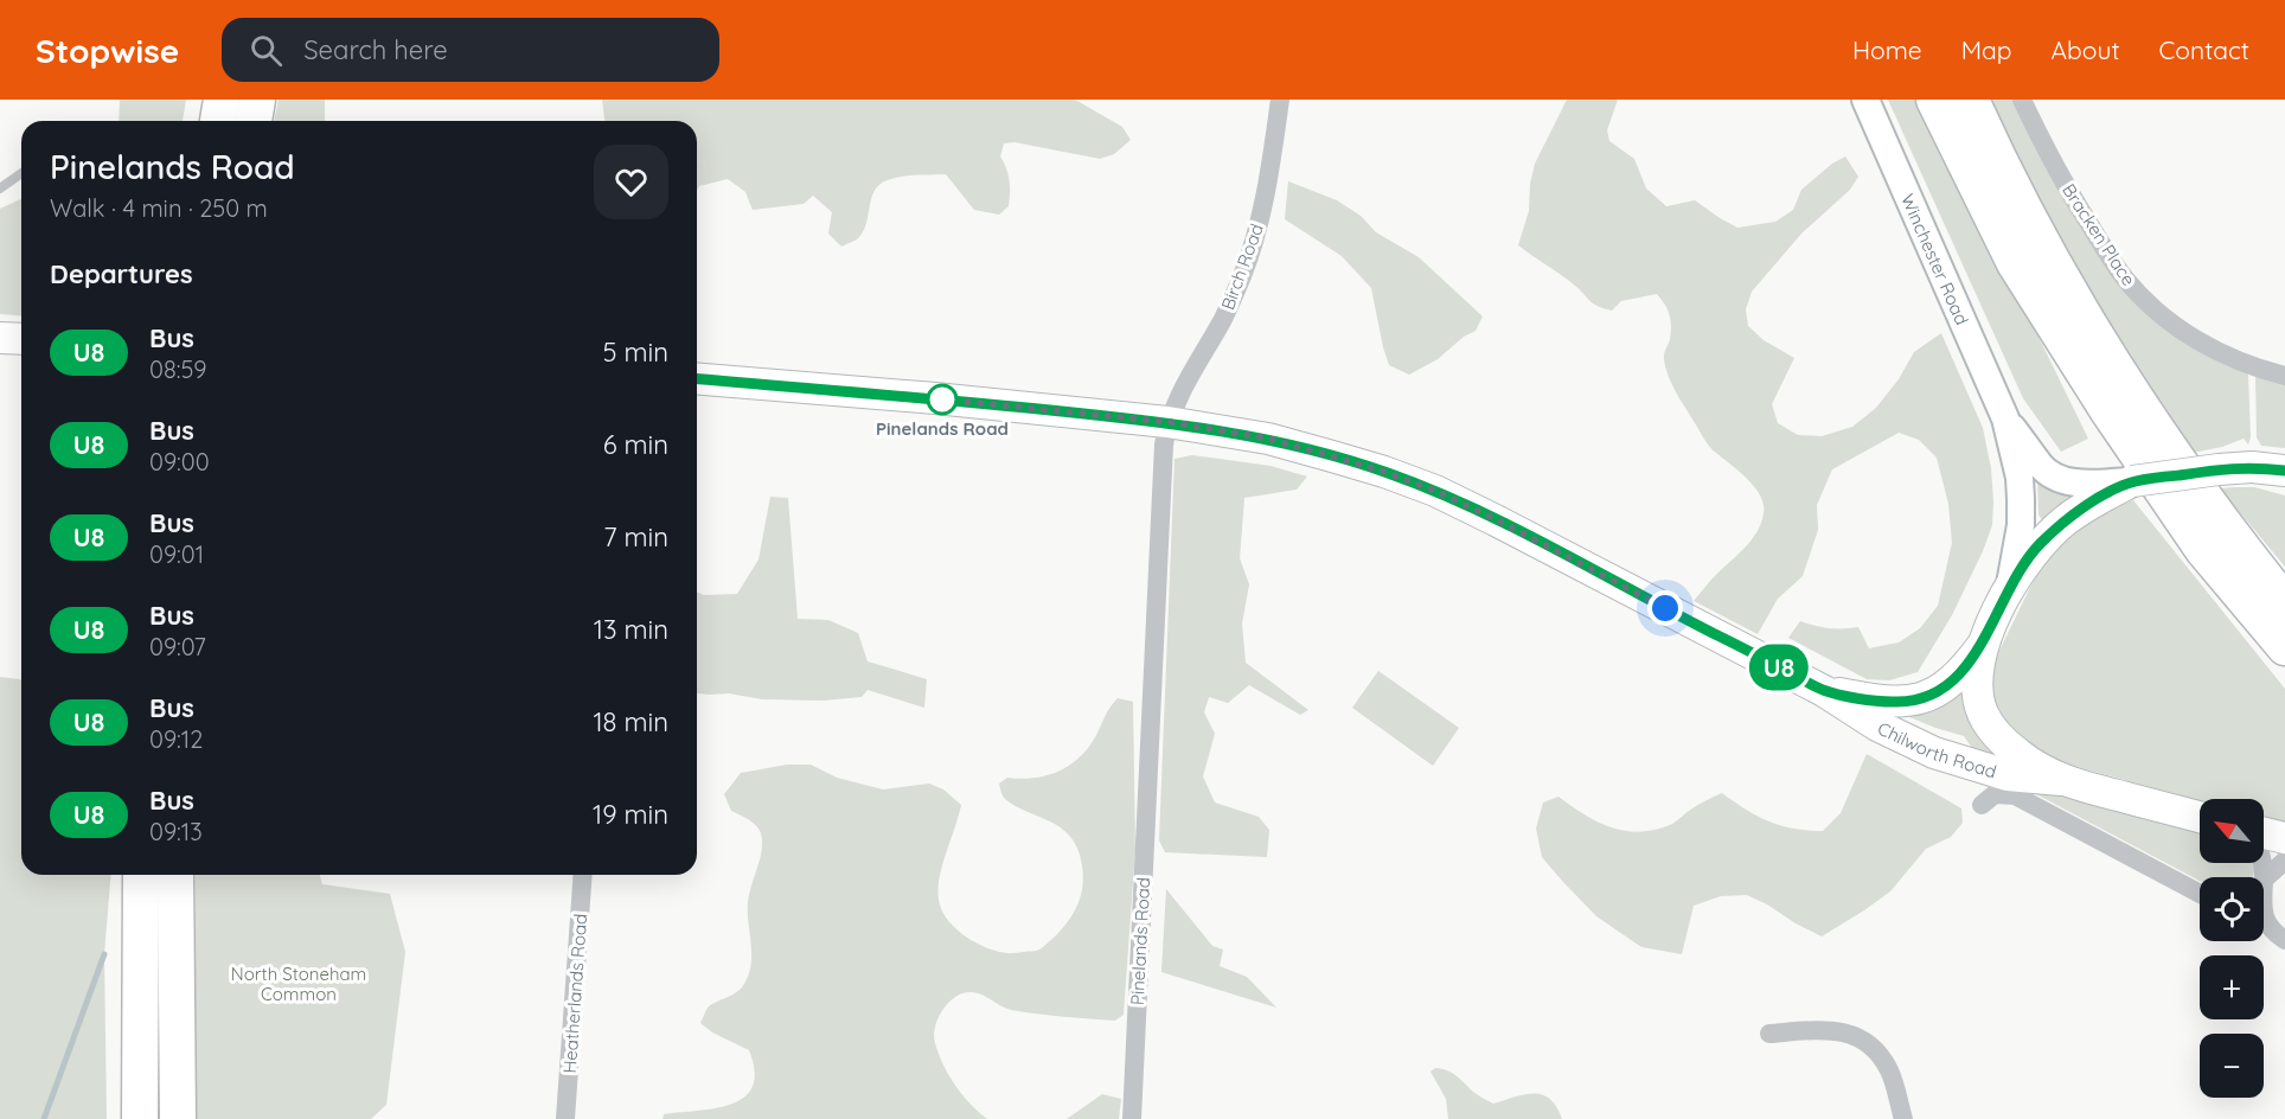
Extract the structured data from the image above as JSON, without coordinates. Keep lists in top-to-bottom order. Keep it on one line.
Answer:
{"streets":{"main road":["Chilworth Road"],"street":["Bracken Place","Winchester Road","Birch Road","Pinelands Road","Heatherlands Road"]},"crossings":[["Birch Road","Chilworth Road"],["Birch Road","Pinelands Road"],["Chilworth Road","Pinelands Road"]],"parks":["North Stoneham Common"],"places":["Pinelands Road"],"lines":["bus line U8"],"north":"top left","page":{"header":"Stopwise","search":"Search here","nav":["Home","Map","About","Contact"],"on_map":"U8","heading":[["Pinelands Road","Walk · 4 min · 250 m"],"Departures"],"list":[{"mark":"U8","name":"Bus","note":"08:59","value":"5 min"},{"mark":"U8","name":"Bus","note":"09:00","value":"6 min"},{"mark":"U8","name":"Bus","note":"09:01","value":"7 min"},{"mark":"U8","name":"Bus","note":"09:07","value":"13 min"},{"mark":"U8","name":"Bus","note":"09:12","value":"18 min"},{"mark":"U8","name":"Bus","note":"09:13","value":"19 min"}],"map_buttons":["+","−"]}}
